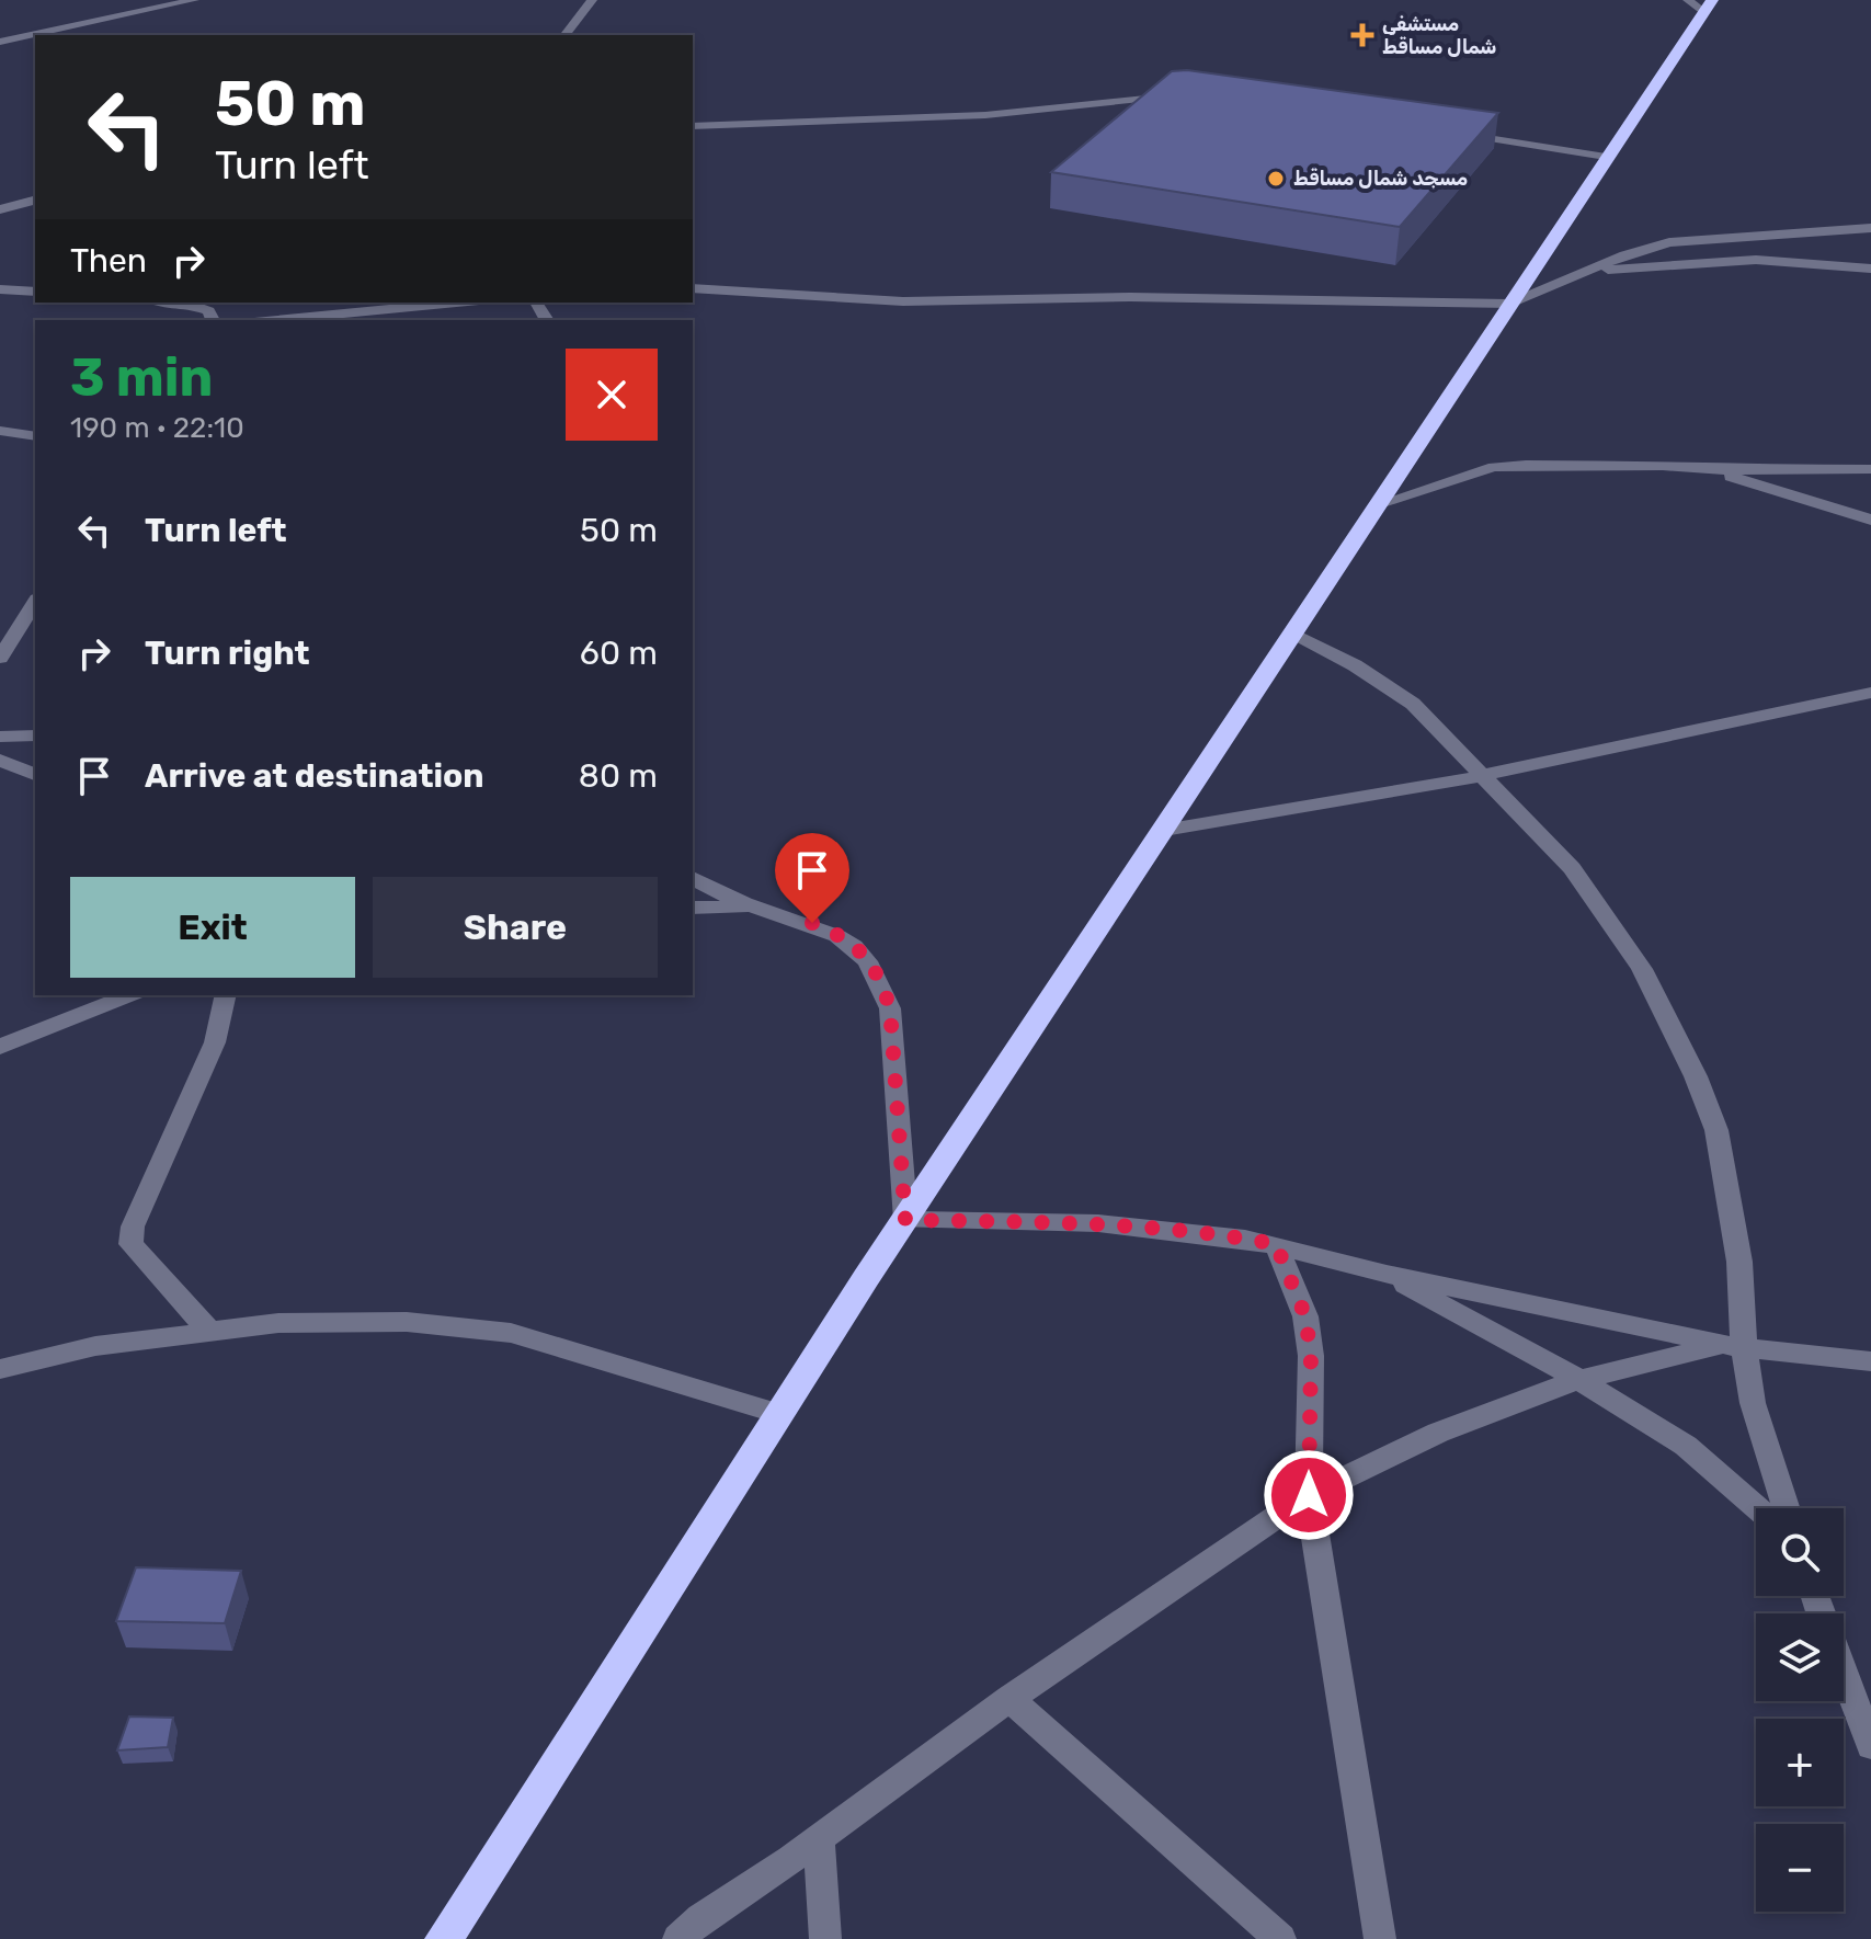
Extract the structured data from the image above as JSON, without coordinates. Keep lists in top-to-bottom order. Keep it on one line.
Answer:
{"places":{"health":["مستشفى شمال مساقط"],"other":["مسجد شمال مساقط"]},"page":{"turn":["50 m","Turn left"],"then":"Then","heading":["3 min","190 m · 22:10"],"list":[{"name":"Turn left","value":"50 m"},{"name":"Turn right","value":"60 m"},{"name":"Arrive at destination","value":"80 m"}],"buttons":["Exit","Share"],"map_buttons":["+","−"]}}
